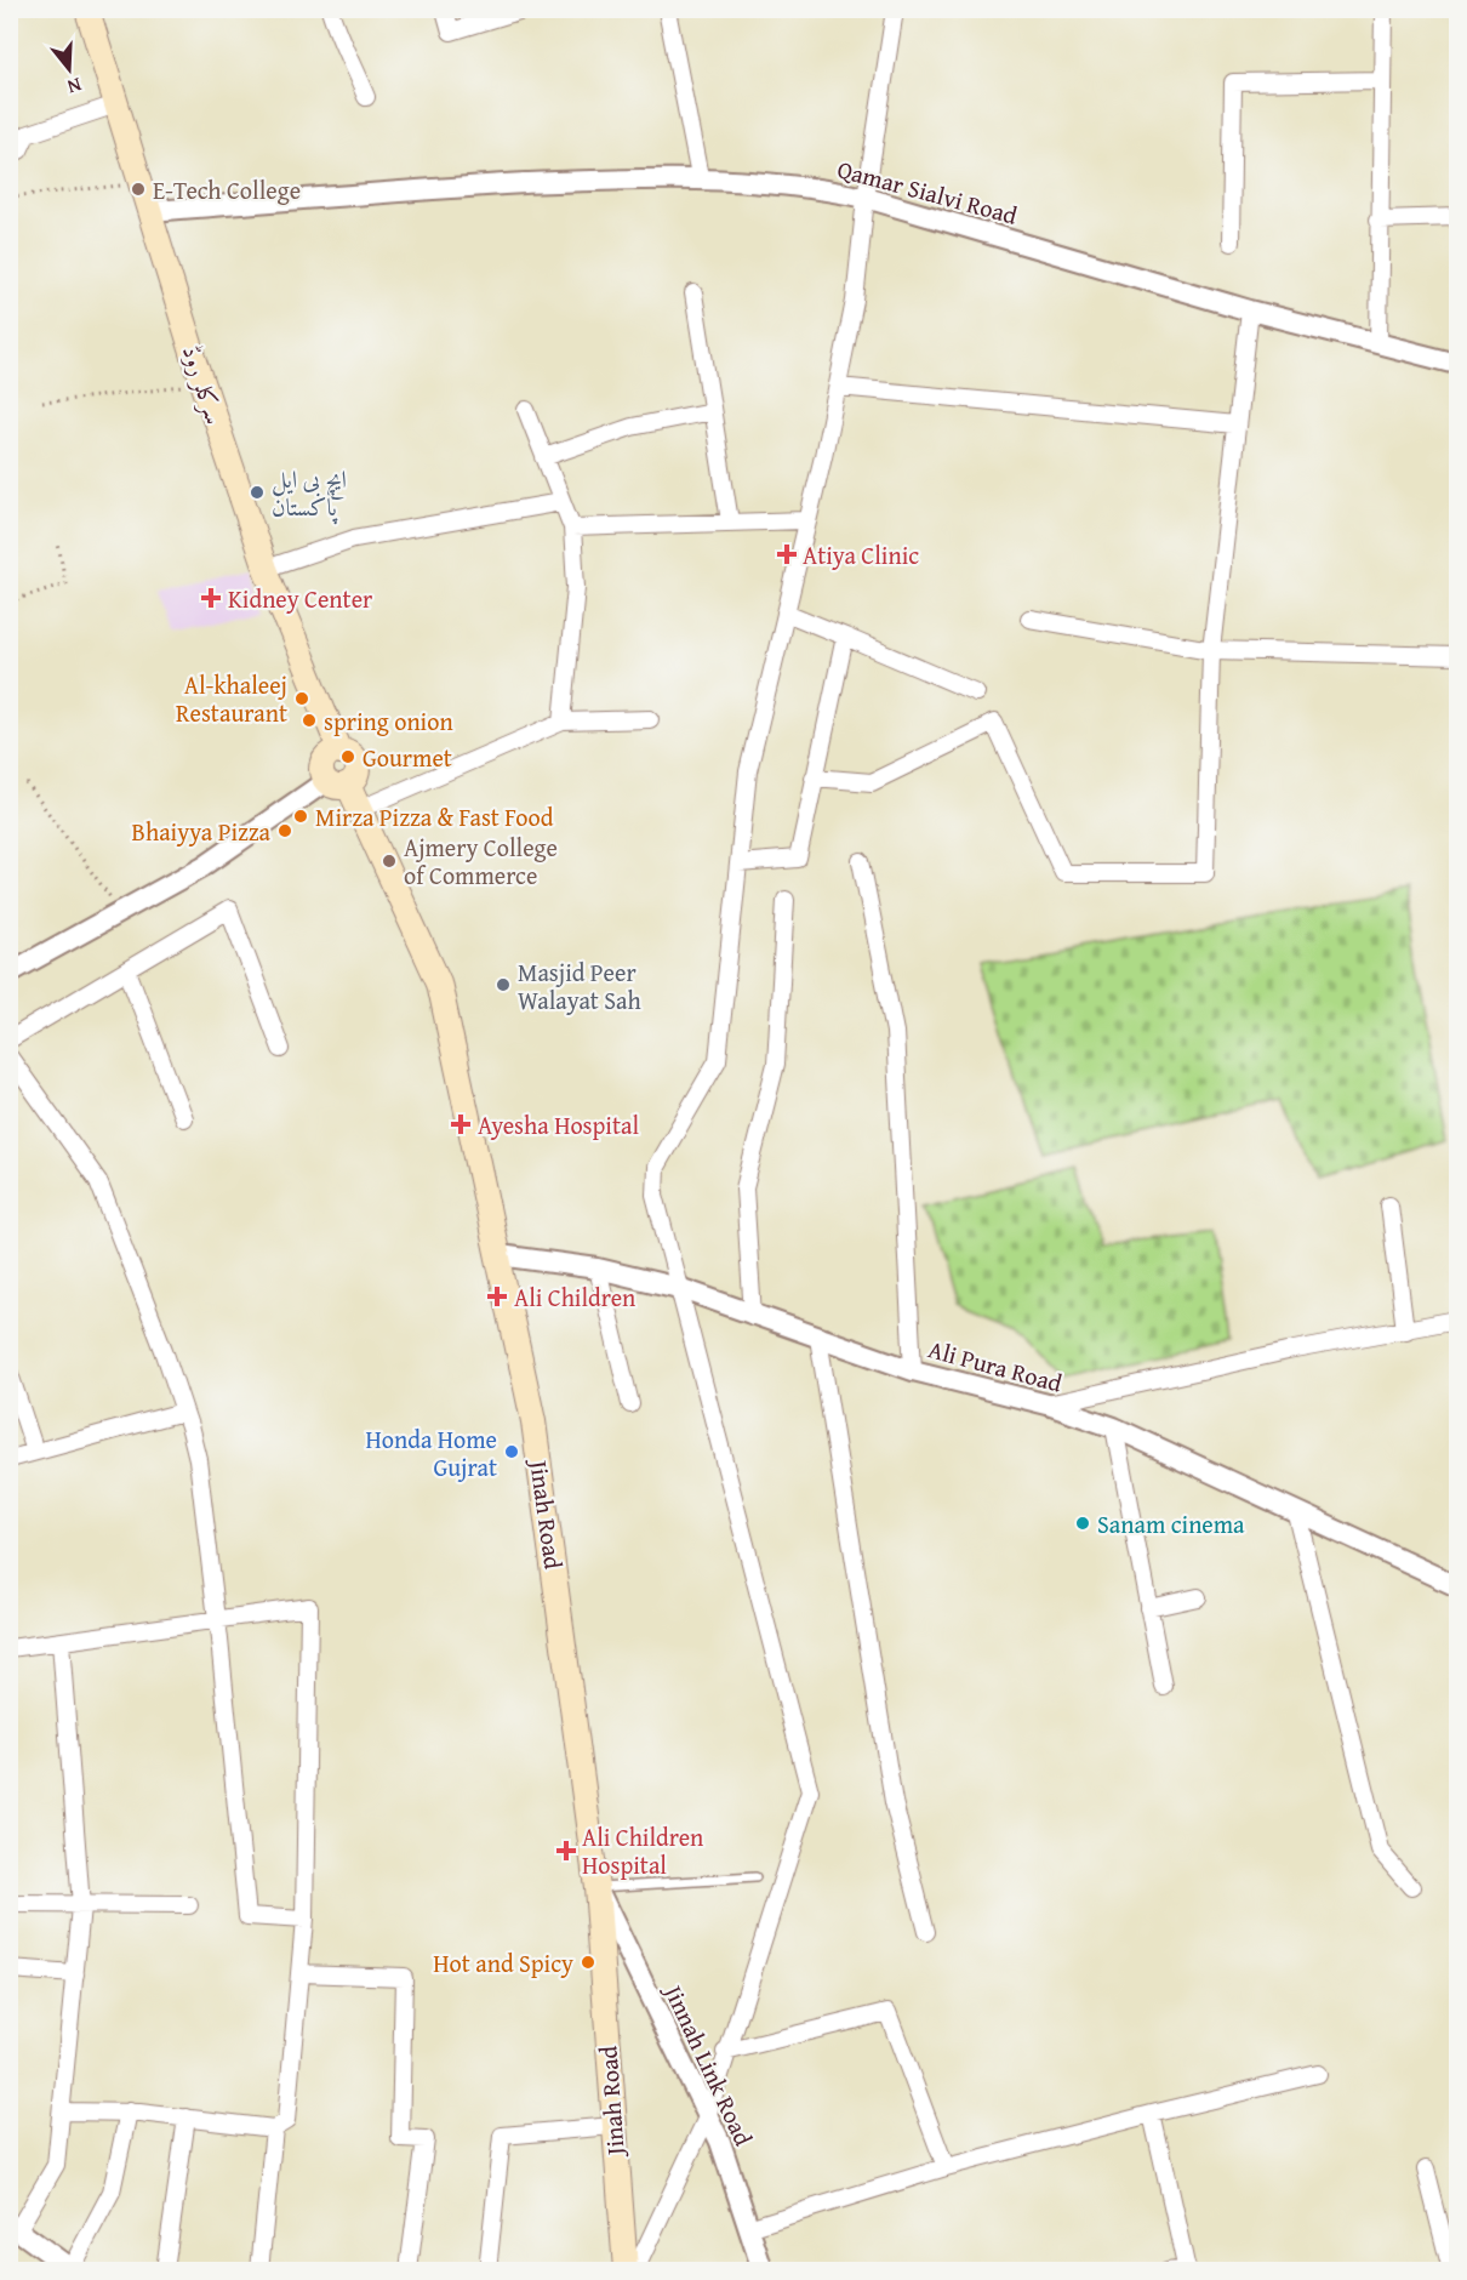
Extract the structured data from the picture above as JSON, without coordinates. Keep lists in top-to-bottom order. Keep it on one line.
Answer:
{"streets":{"main road":["سرکلر روڈ","Jinah Road"],"street":["Qamar Sialvi Road","Ali Pura Road","Jinnah Link Road"]},"crossings":[["Qamar Sialvi Road","سرکلر روڈ"],["سرکلر روڈ","Jinah Road"],["Ali Pura Road","Jinah Road"],["Jinah Road","Jinnah Link Road"]],"places":{"other":["E-Tech College","ایچ بی ایل پاکستان","Al-khaleej Restaurant","spring onion","Gourmet","Mirza Pizza & Fast Food","Bhaiyya Pizza","Ajmery College of Commerce","Masjid Peer Walayat Sah","Honda Home Gujrat","Sanam cinema","Hot and Spicy"],"health":["Atiya Clinic","Kidney Center","Ayesha Hospital","Ali Children","Ali Children Hospital"]},"north":"bottom"}
